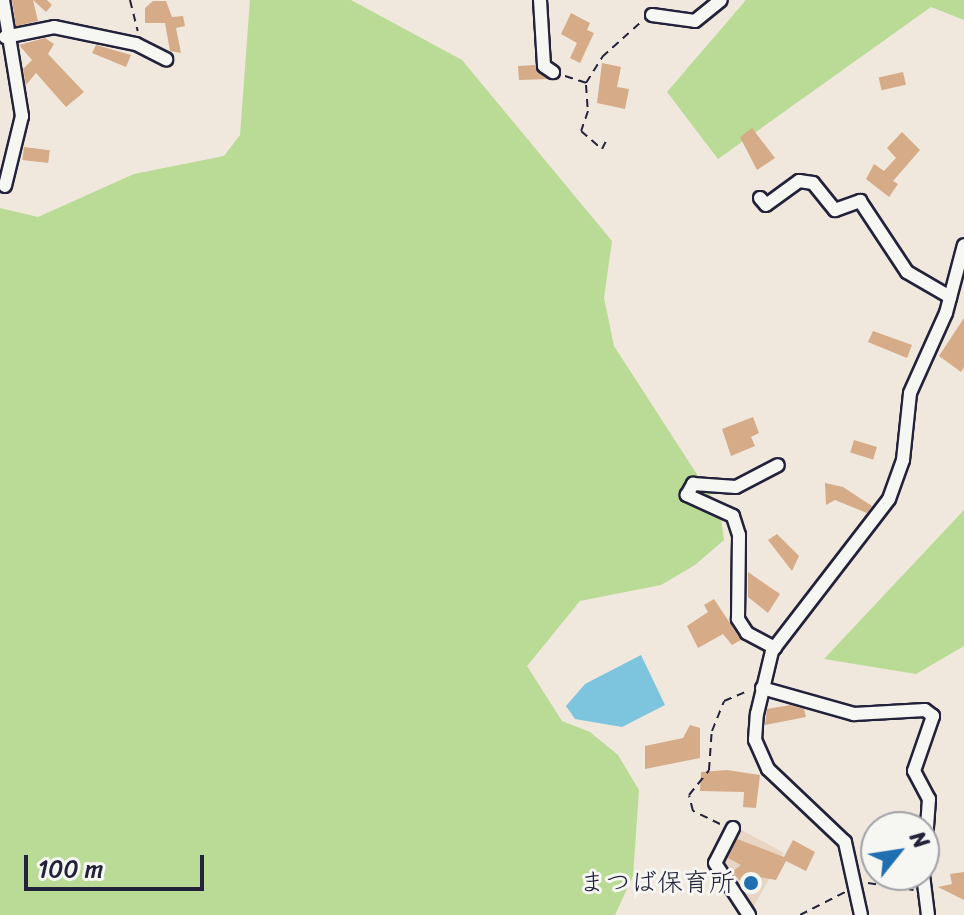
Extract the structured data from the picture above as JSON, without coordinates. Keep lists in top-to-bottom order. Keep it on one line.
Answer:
{"places":["まつば保育所"],"scale_bar":"100 m","north":"top right"}
